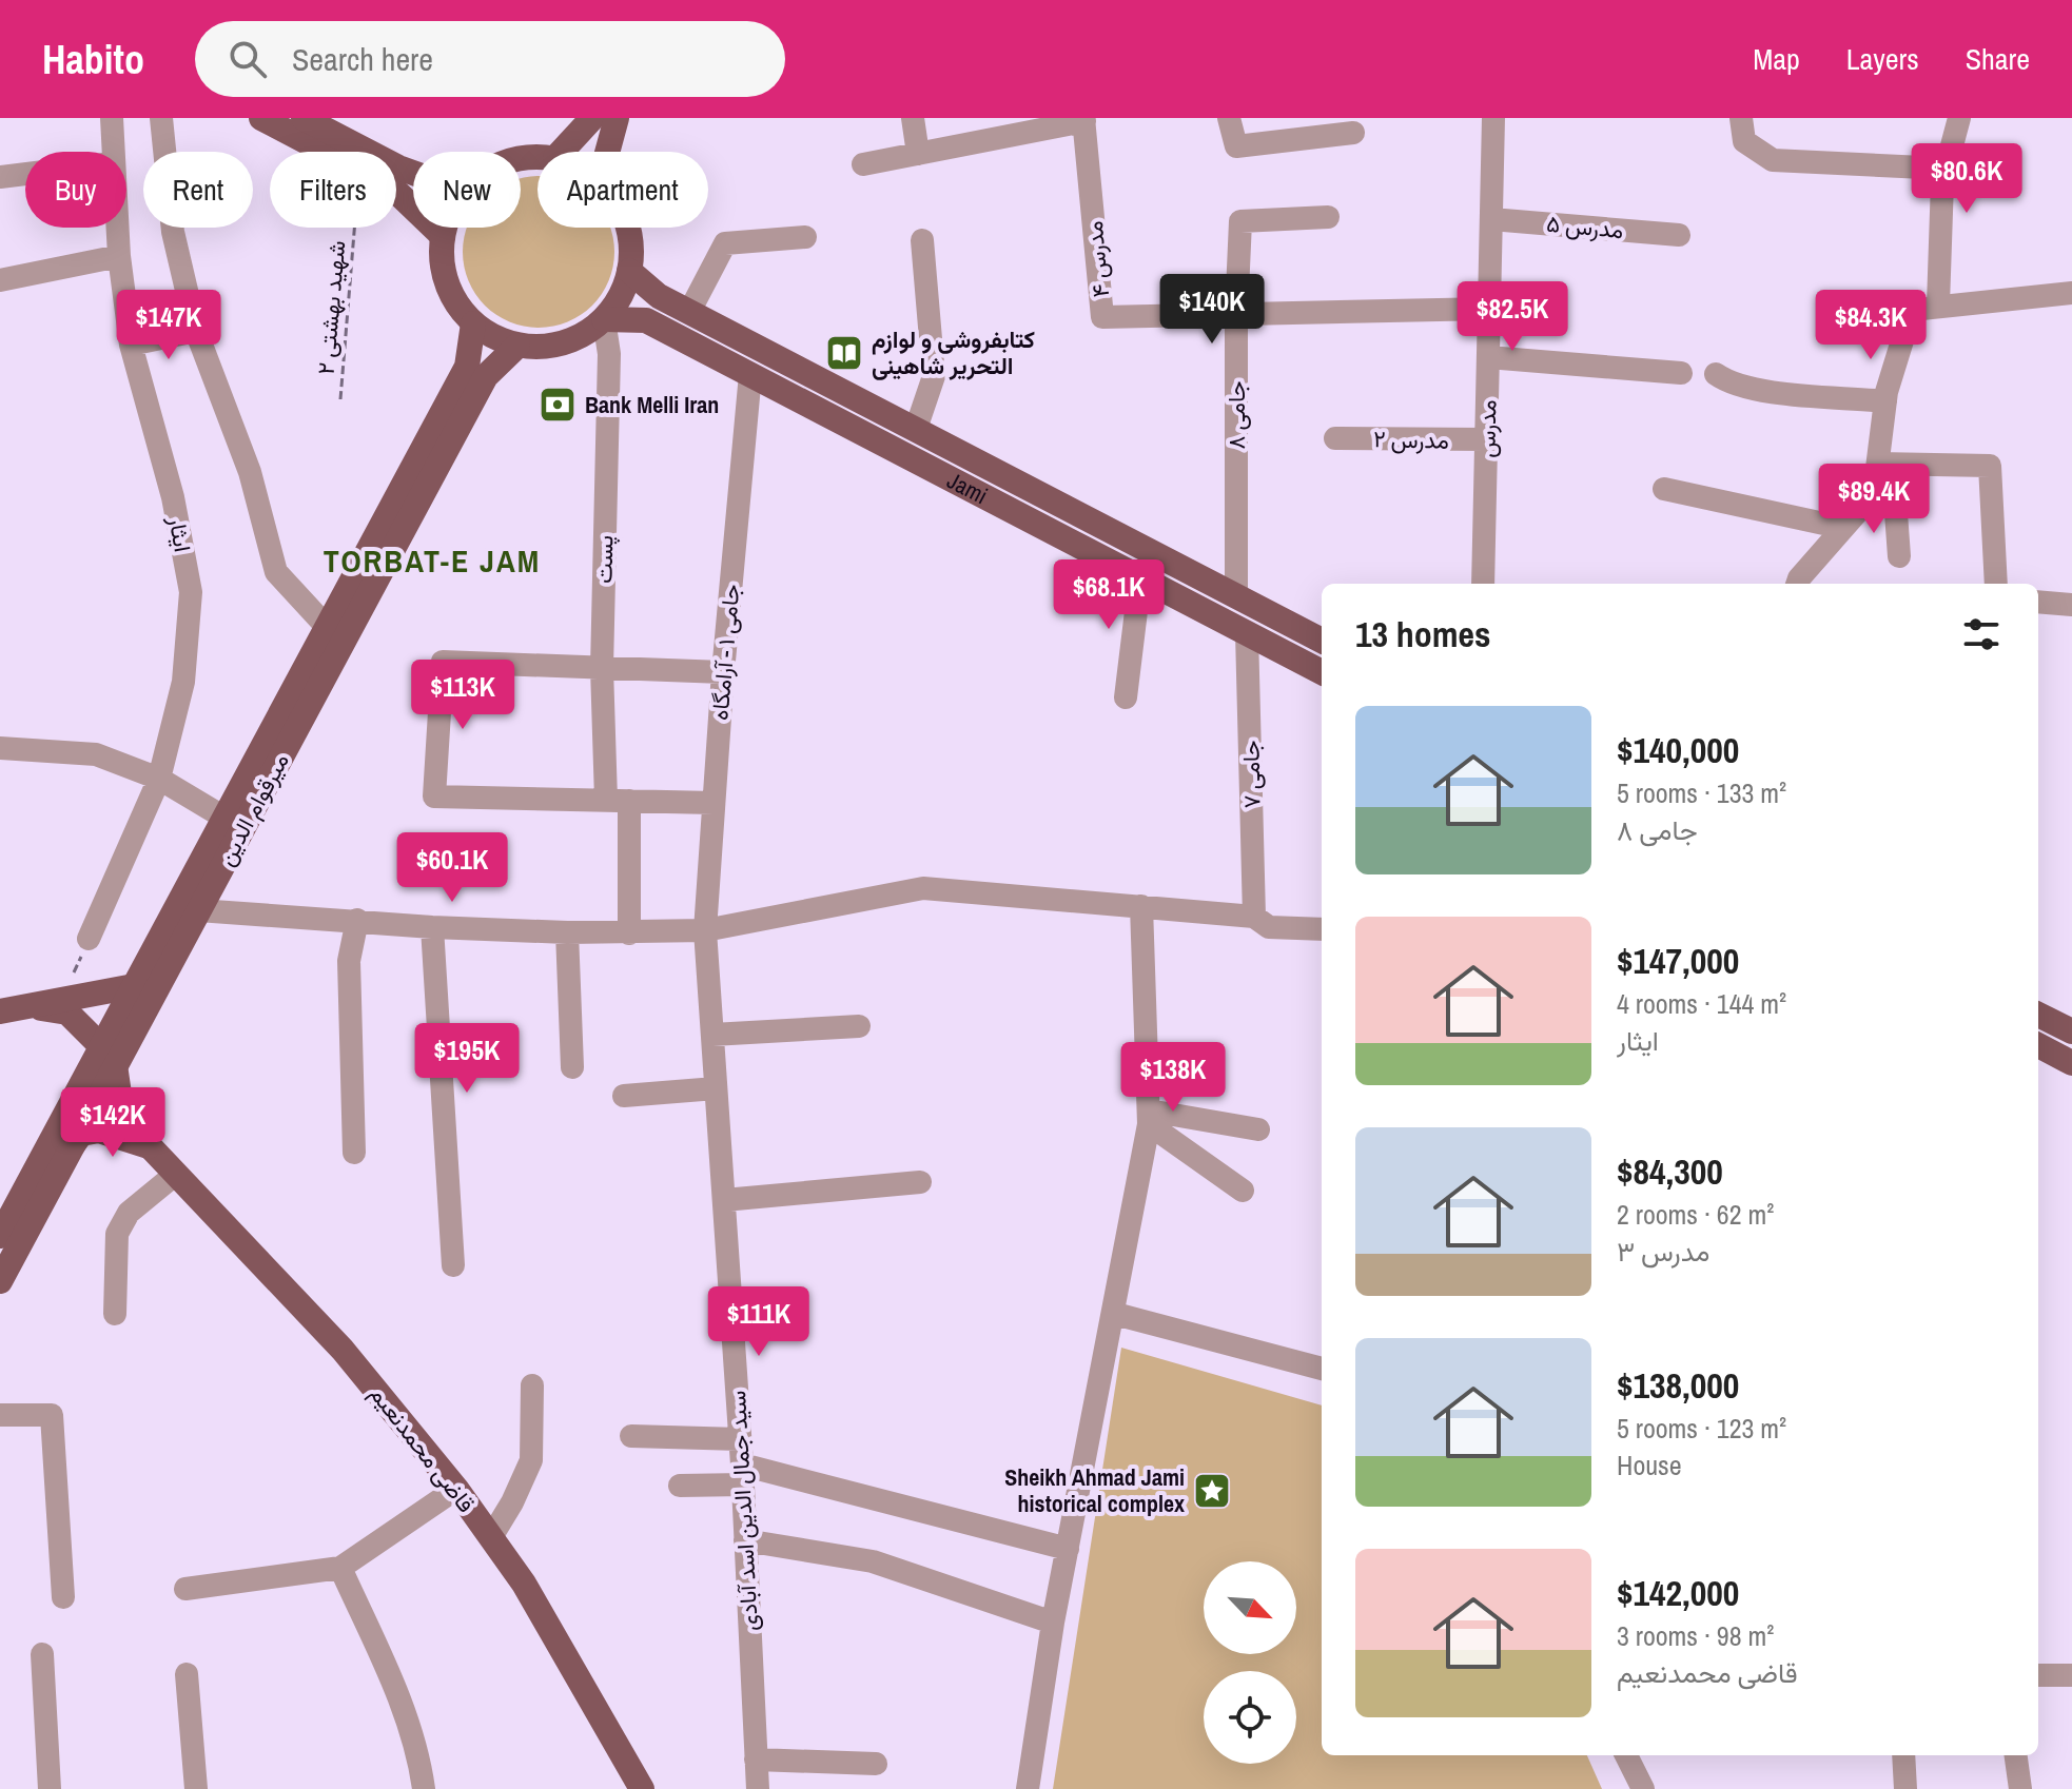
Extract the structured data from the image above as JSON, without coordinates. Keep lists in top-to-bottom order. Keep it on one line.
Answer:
{"streets":{"main road":["Jami","میرقوام الدین","قاضی محمدنعیم"],"street":["مدرس ۵","مدرس ۴","جامی ۸","مدرس","مدرس ۲","ایثار","پست","جامی ۱ - آرامگاه","جامی ۷","سید جمال الدین اسد آبادی"],"path":["شهید بهشتی ۲"]},"crossings":[["مدرس ۵","مدرس"],["مدرس ۴","جامی ۸"],["مدرس ۴","مدرس"],["جامی ۸","Jami"],["مدرس","مدرس ۲"],["Jami","پست"],["Jami","جامی ۱ - آرامگاه"],["Jami","جامی ۷"],["جامی ۱ - آرامگاه","سید جمال الدین اسد آبادی"],["میرقوام الدین","قاضی محمدنعیم"]],"districts":["TORBAT-E JAM"],"places":{"library":["کتابفروشی و لوازم التحریر شاهینی"],"bank":["Bank Melli Iran"],"place":["Sheikh Ahmad Jami historical complex"]},"north":"bottom right","page":{"header":"Habito","search":"Search here","nav":["Map","Layers","Share"],"price":["$80.6K","$140K","$82.5K","$147K","$84.3K","$89.4K","$68.1K","$113K","$60.1K","$195K","$138K","$142K","$111K"],"chip":["Buy","Rent","Filters","New","Apartment"],"heading":"13 homes","list":[{"name":"$140,000","note":"5 rooms · 133 m² · جامی ۸"},{"name":"$147,000","note":"4 rooms · 144 m² · ایثار"},{"name":"$84,300","note":"2 rooms · 62 m² · مدرس ۳"},{"name":"$138,000","note":"5 rooms · 123 m² · House"},{"name":"$142,000","note":"3 rooms · 98 m² · قاضی محمدنعیم"}]}}
